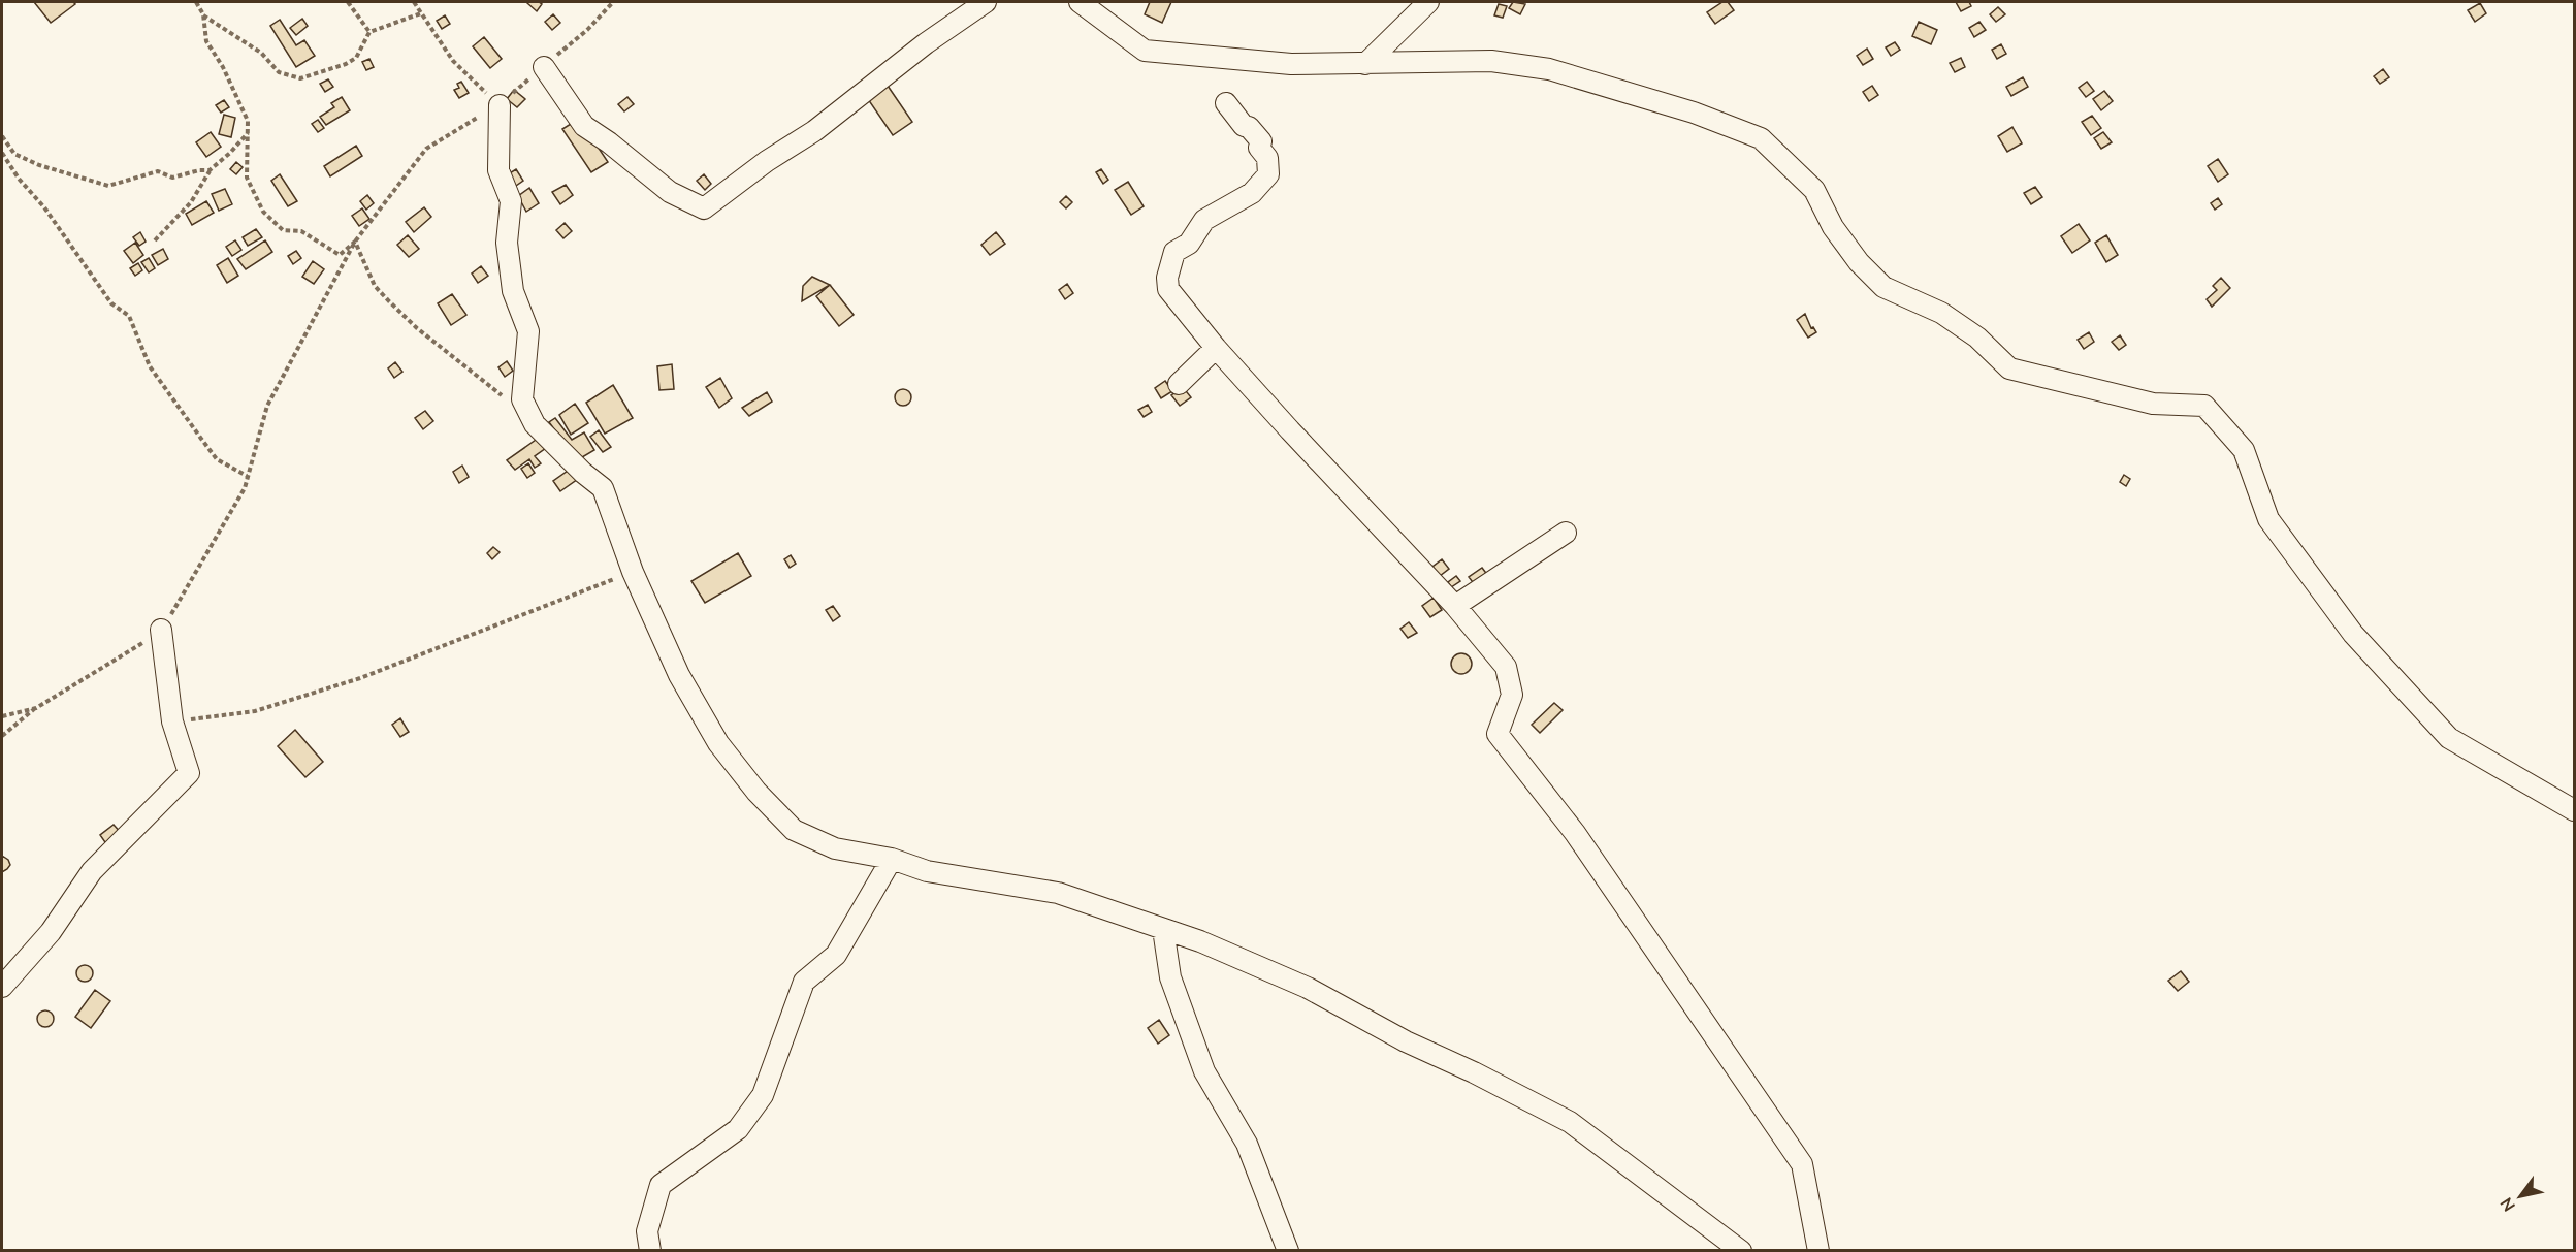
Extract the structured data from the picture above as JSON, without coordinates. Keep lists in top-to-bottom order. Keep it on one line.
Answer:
{"north":"bottom left"}
